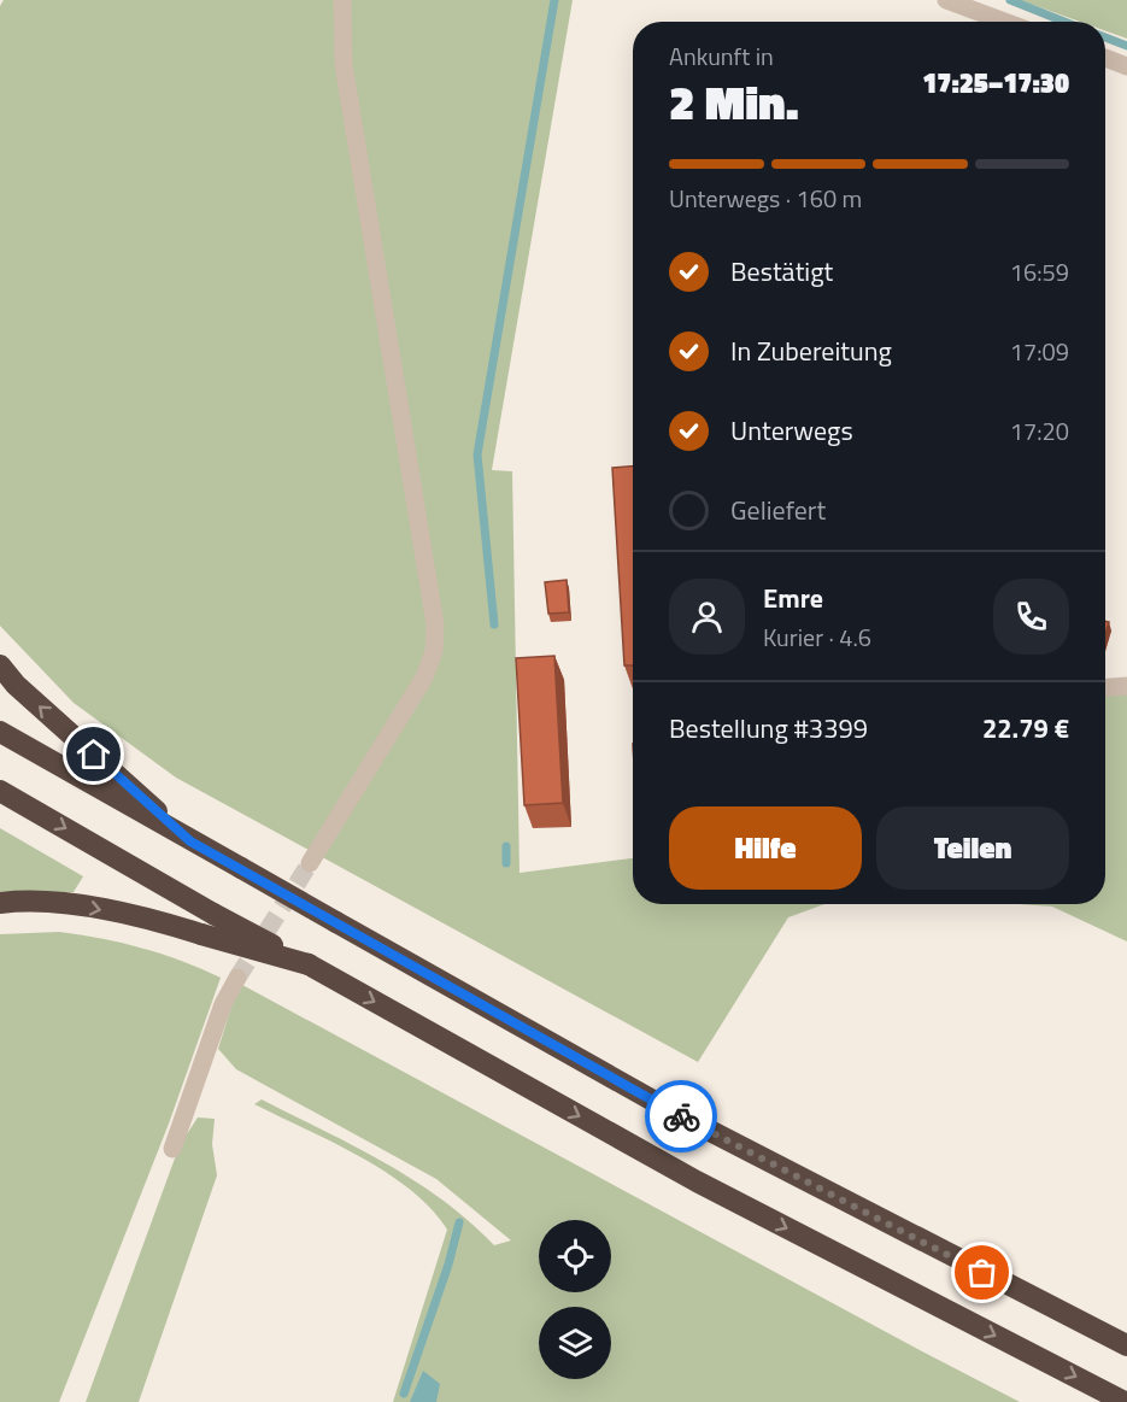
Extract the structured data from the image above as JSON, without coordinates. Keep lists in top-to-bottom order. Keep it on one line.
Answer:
{"page":{"heading":["2 Min.","Ankunft in","17:25–17:30"],"panel":["Emre","Kurier · 4.6","Bestellung #3399","22.79 €"],"bar":"Unterwegs · 160 m","list":[["Bestätigt","16:59"],["In Zubereitung","17:09"],["Unterwegs","17:20"],"Geliefert"],"buttons":["Hilfe","Teilen"]}}
